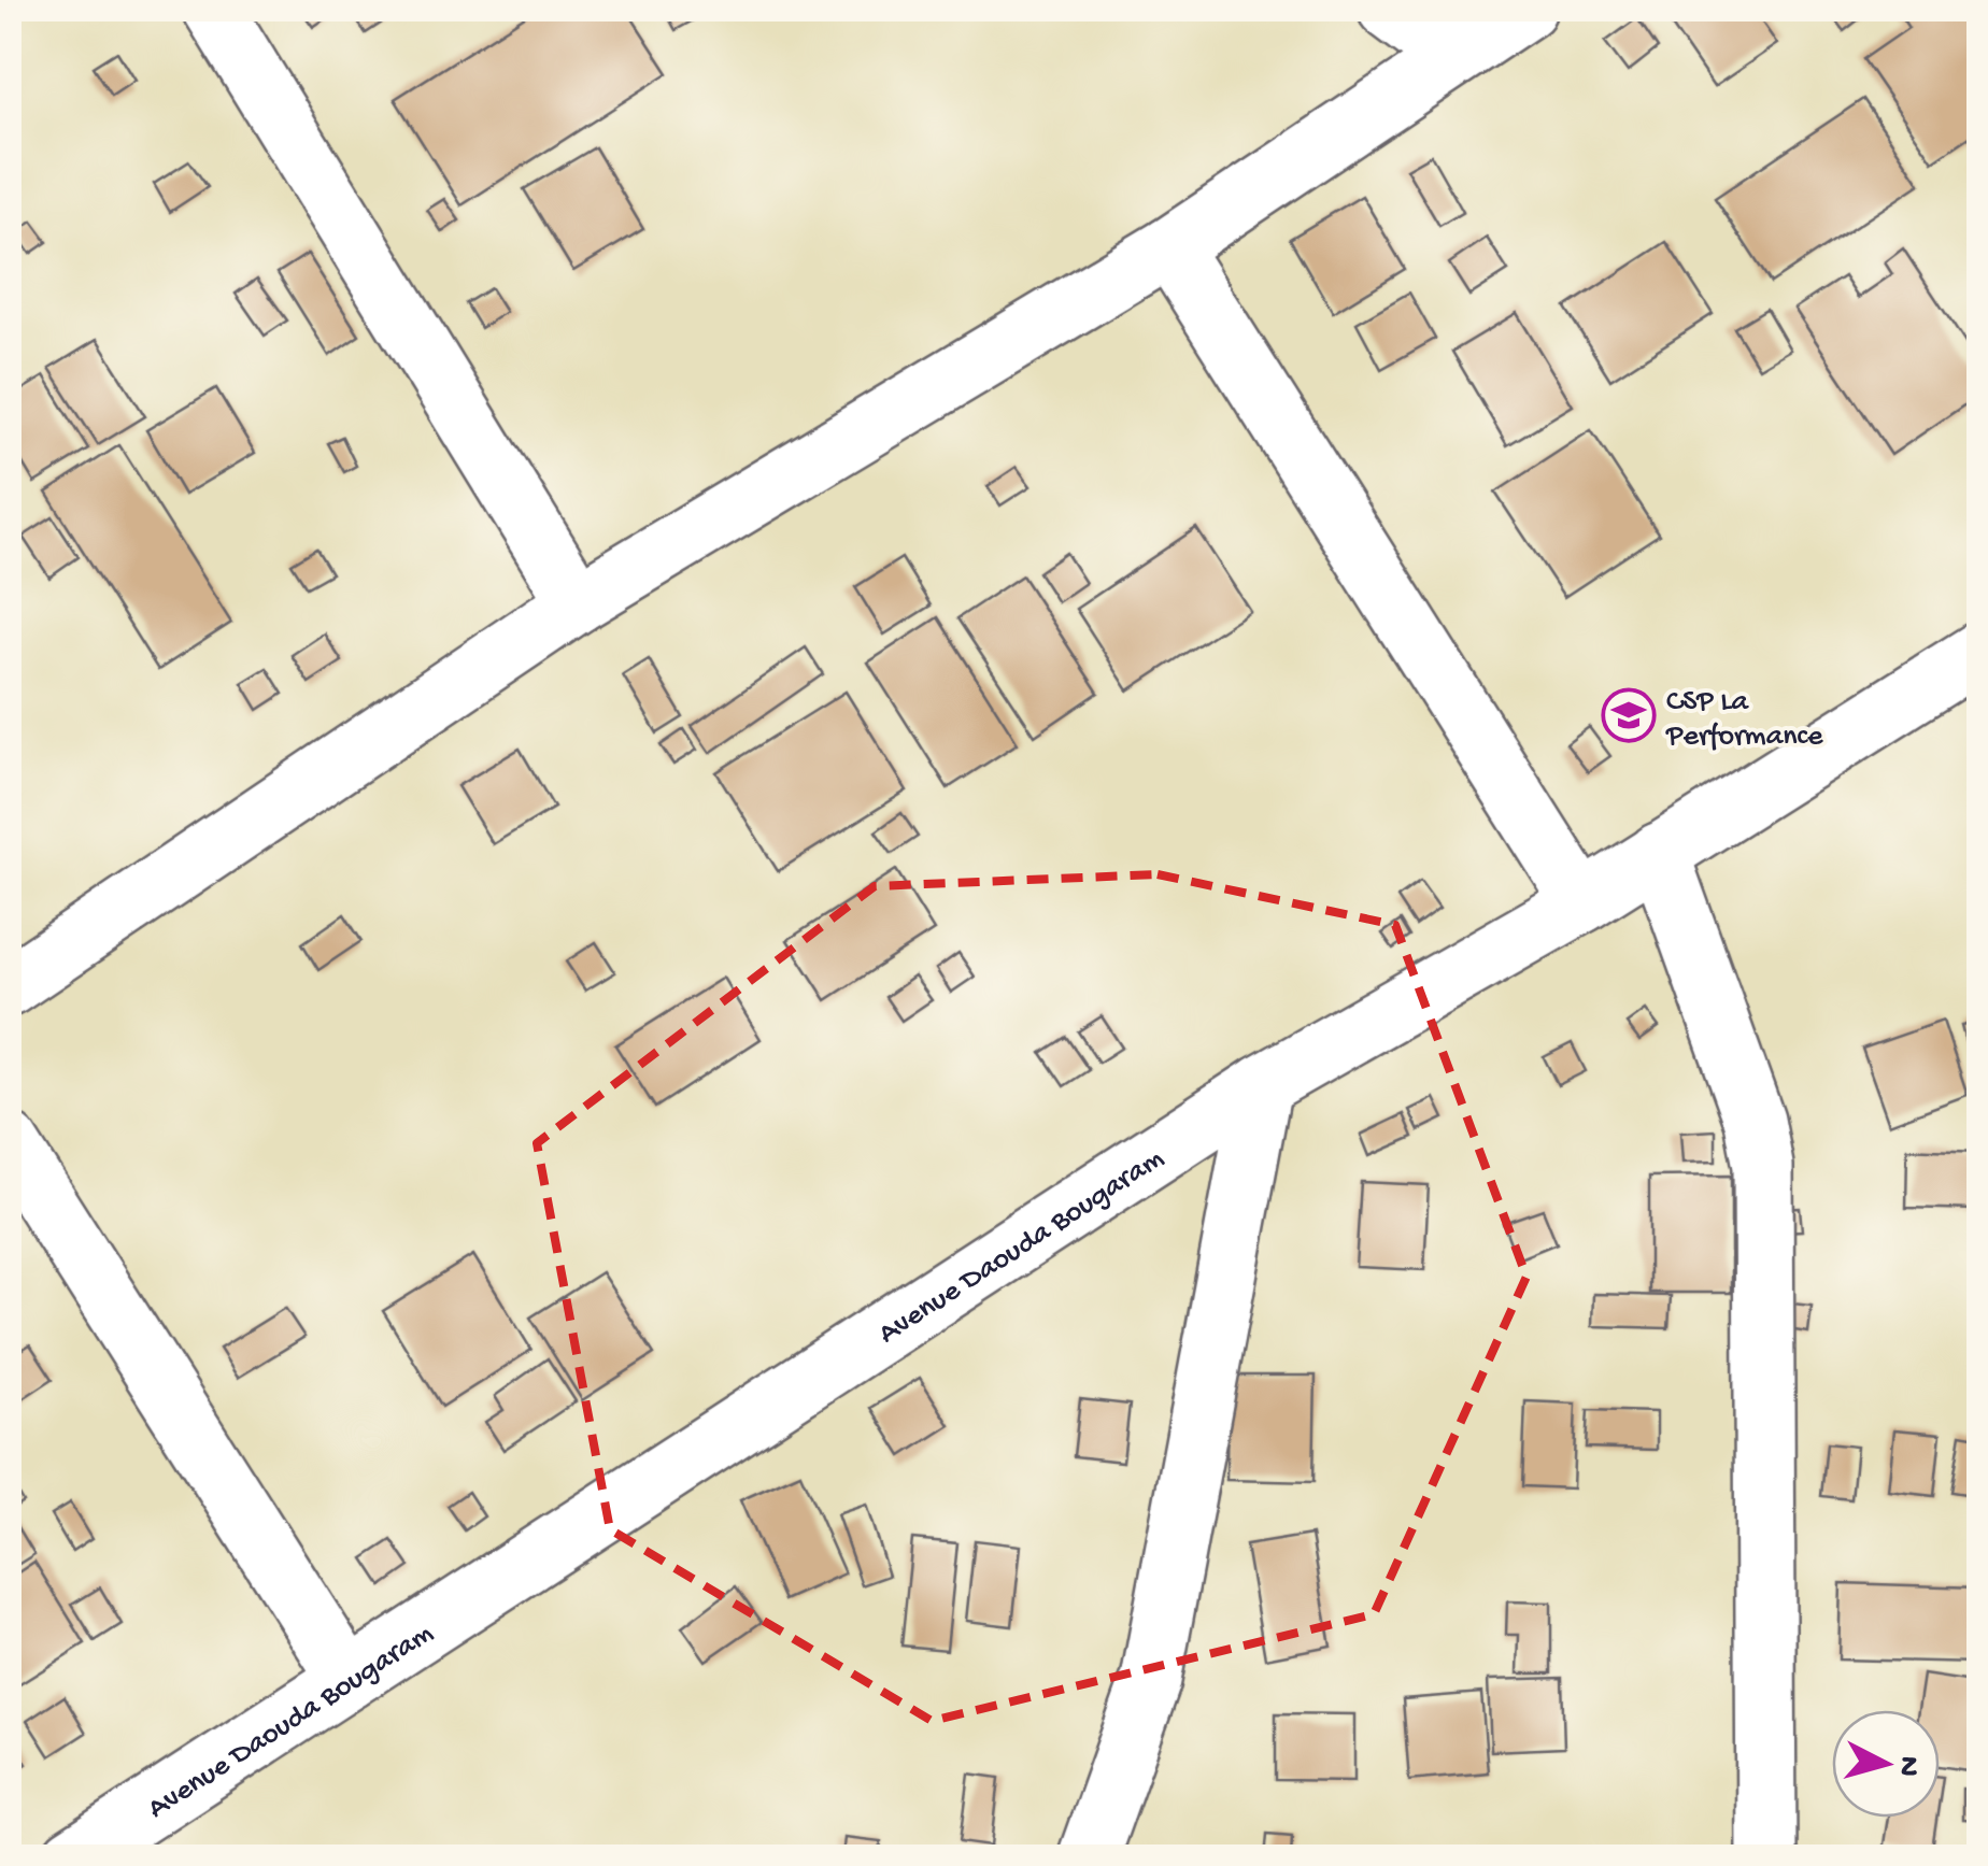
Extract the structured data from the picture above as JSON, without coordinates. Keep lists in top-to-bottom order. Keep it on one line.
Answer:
{"streets":{"street":["Avenue Daouda Bougaram"]},"places":{"school or university":["CSP La Performance"]},"north":"right"}
